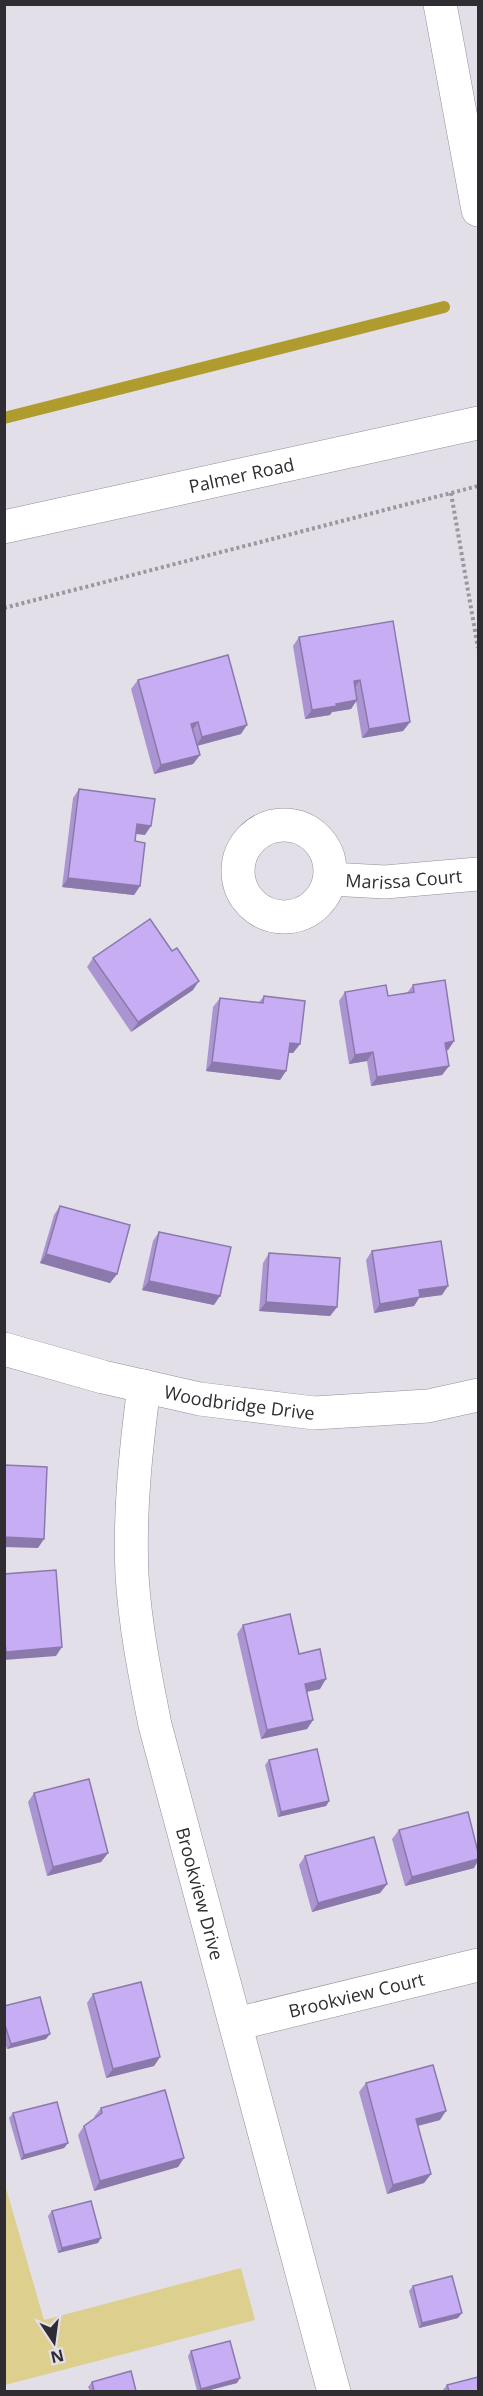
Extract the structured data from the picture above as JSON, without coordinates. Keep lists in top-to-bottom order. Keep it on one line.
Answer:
{"streets":{"street":["Palmer Road","Marissa Court","Woodbridge Drive","Brookview Drive","Brookview Court"]},"crossings":[["Woodbridge Drive","Brookview Drive"],["Brookview Drive","Brookview Court"]],"north":"bottom"}
